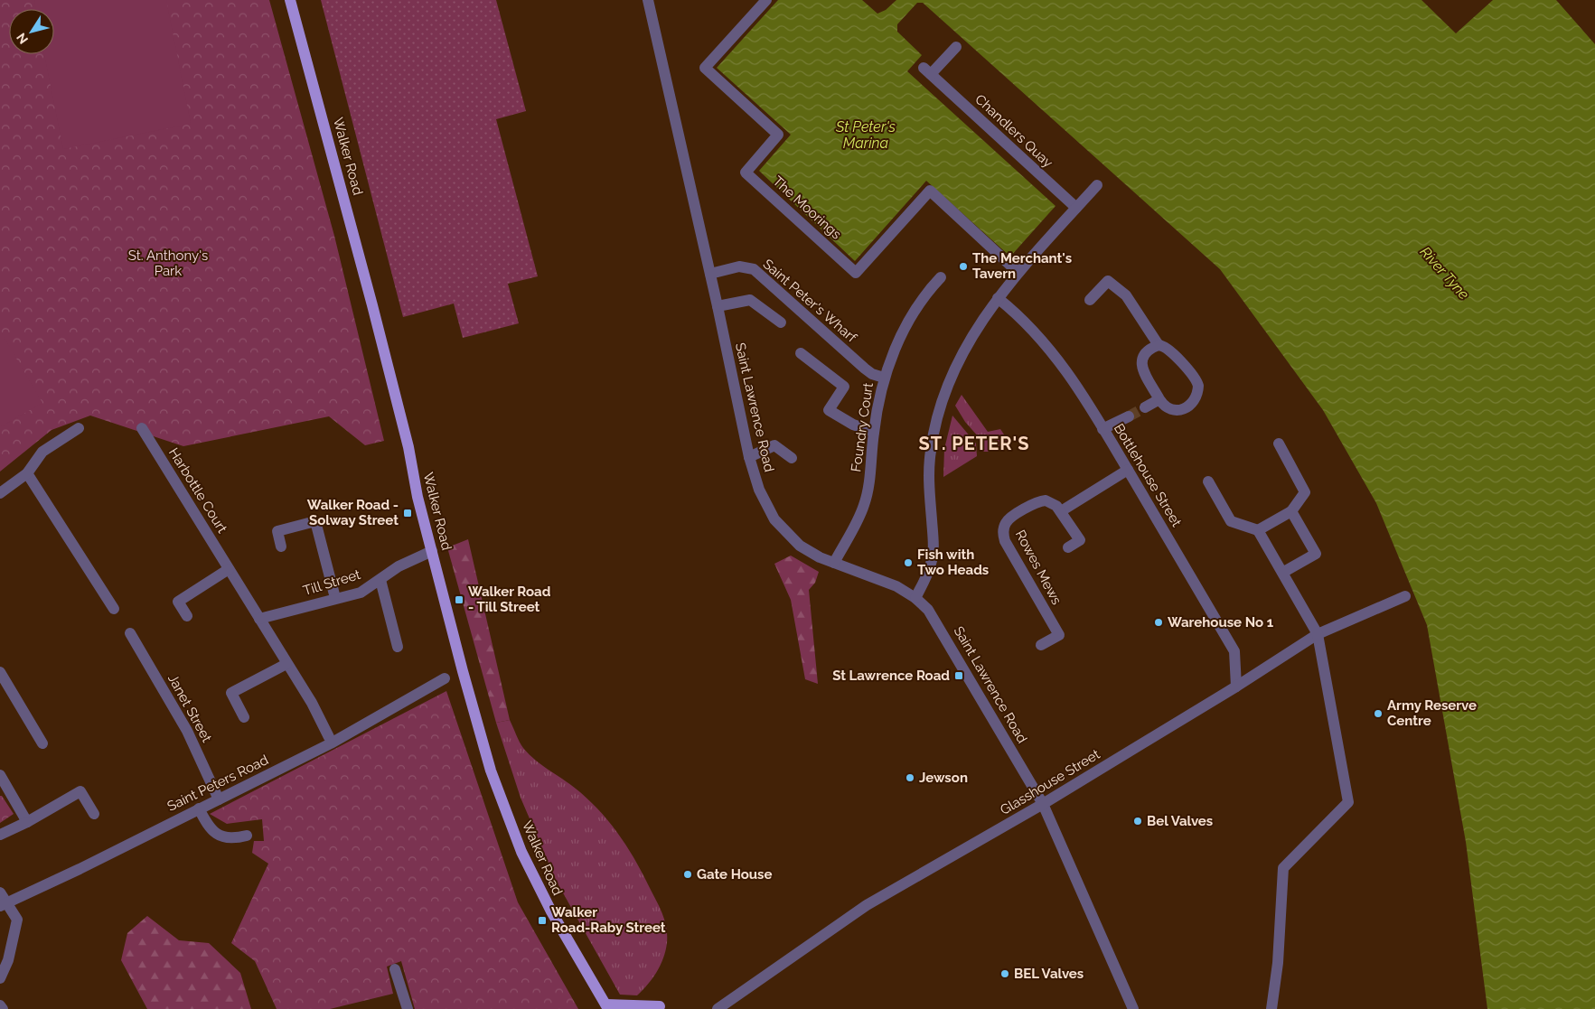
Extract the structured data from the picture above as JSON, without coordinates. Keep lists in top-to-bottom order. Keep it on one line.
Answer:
{"streets":{"main road":["Walker Road"],"street":["Chandlers Quay","The Moorings","Saint Peter's Wharf","Saint Lawrence Road","Foundry Court","Bottlehouse Street","Harbottle Court","Rowes Mews","Till Street","Janet Street","Glasshouse Street","Saint Peters Road"]},"crossings":[["Walker Road","Till Street"],["Saint Peter's Wharf","Saint Lawrence Road"],["Saint Peter's Wharf","Foundry Court"],["Saint Lawrence Road","Foundry Court"],["Saint Lawrence Road","Glasshouse Street"],["Bottlehouse Street","Glasshouse Street"],["Harbottle Court","Till Street"],["Janet Street","Saint Peters Road"]],"districts":["ST. PETER'S"],"water":["St Peter's Marina","River Tyne"],"parks":["St. Anthony's Park"],"places":{"other":["The Merchant's Tavern","Fish with Two Heads","Warehouse No 1","Army Reserve Centre","Jewson","Bel Valves","Gate House","BEL Valves"],"transit":["Walker Road - Solway Street","Walker Road - Till Street","St Lawrence Road","Walker Road-Raby Street"]},"north":"bottom left"}
